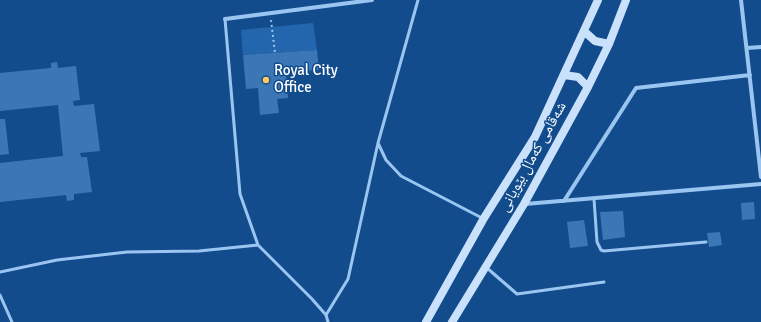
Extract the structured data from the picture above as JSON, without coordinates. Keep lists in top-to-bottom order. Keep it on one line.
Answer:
{"streets":{"main road":["شەقامی کەمال بێویانی"]},"places":["Royal City Office"]}
